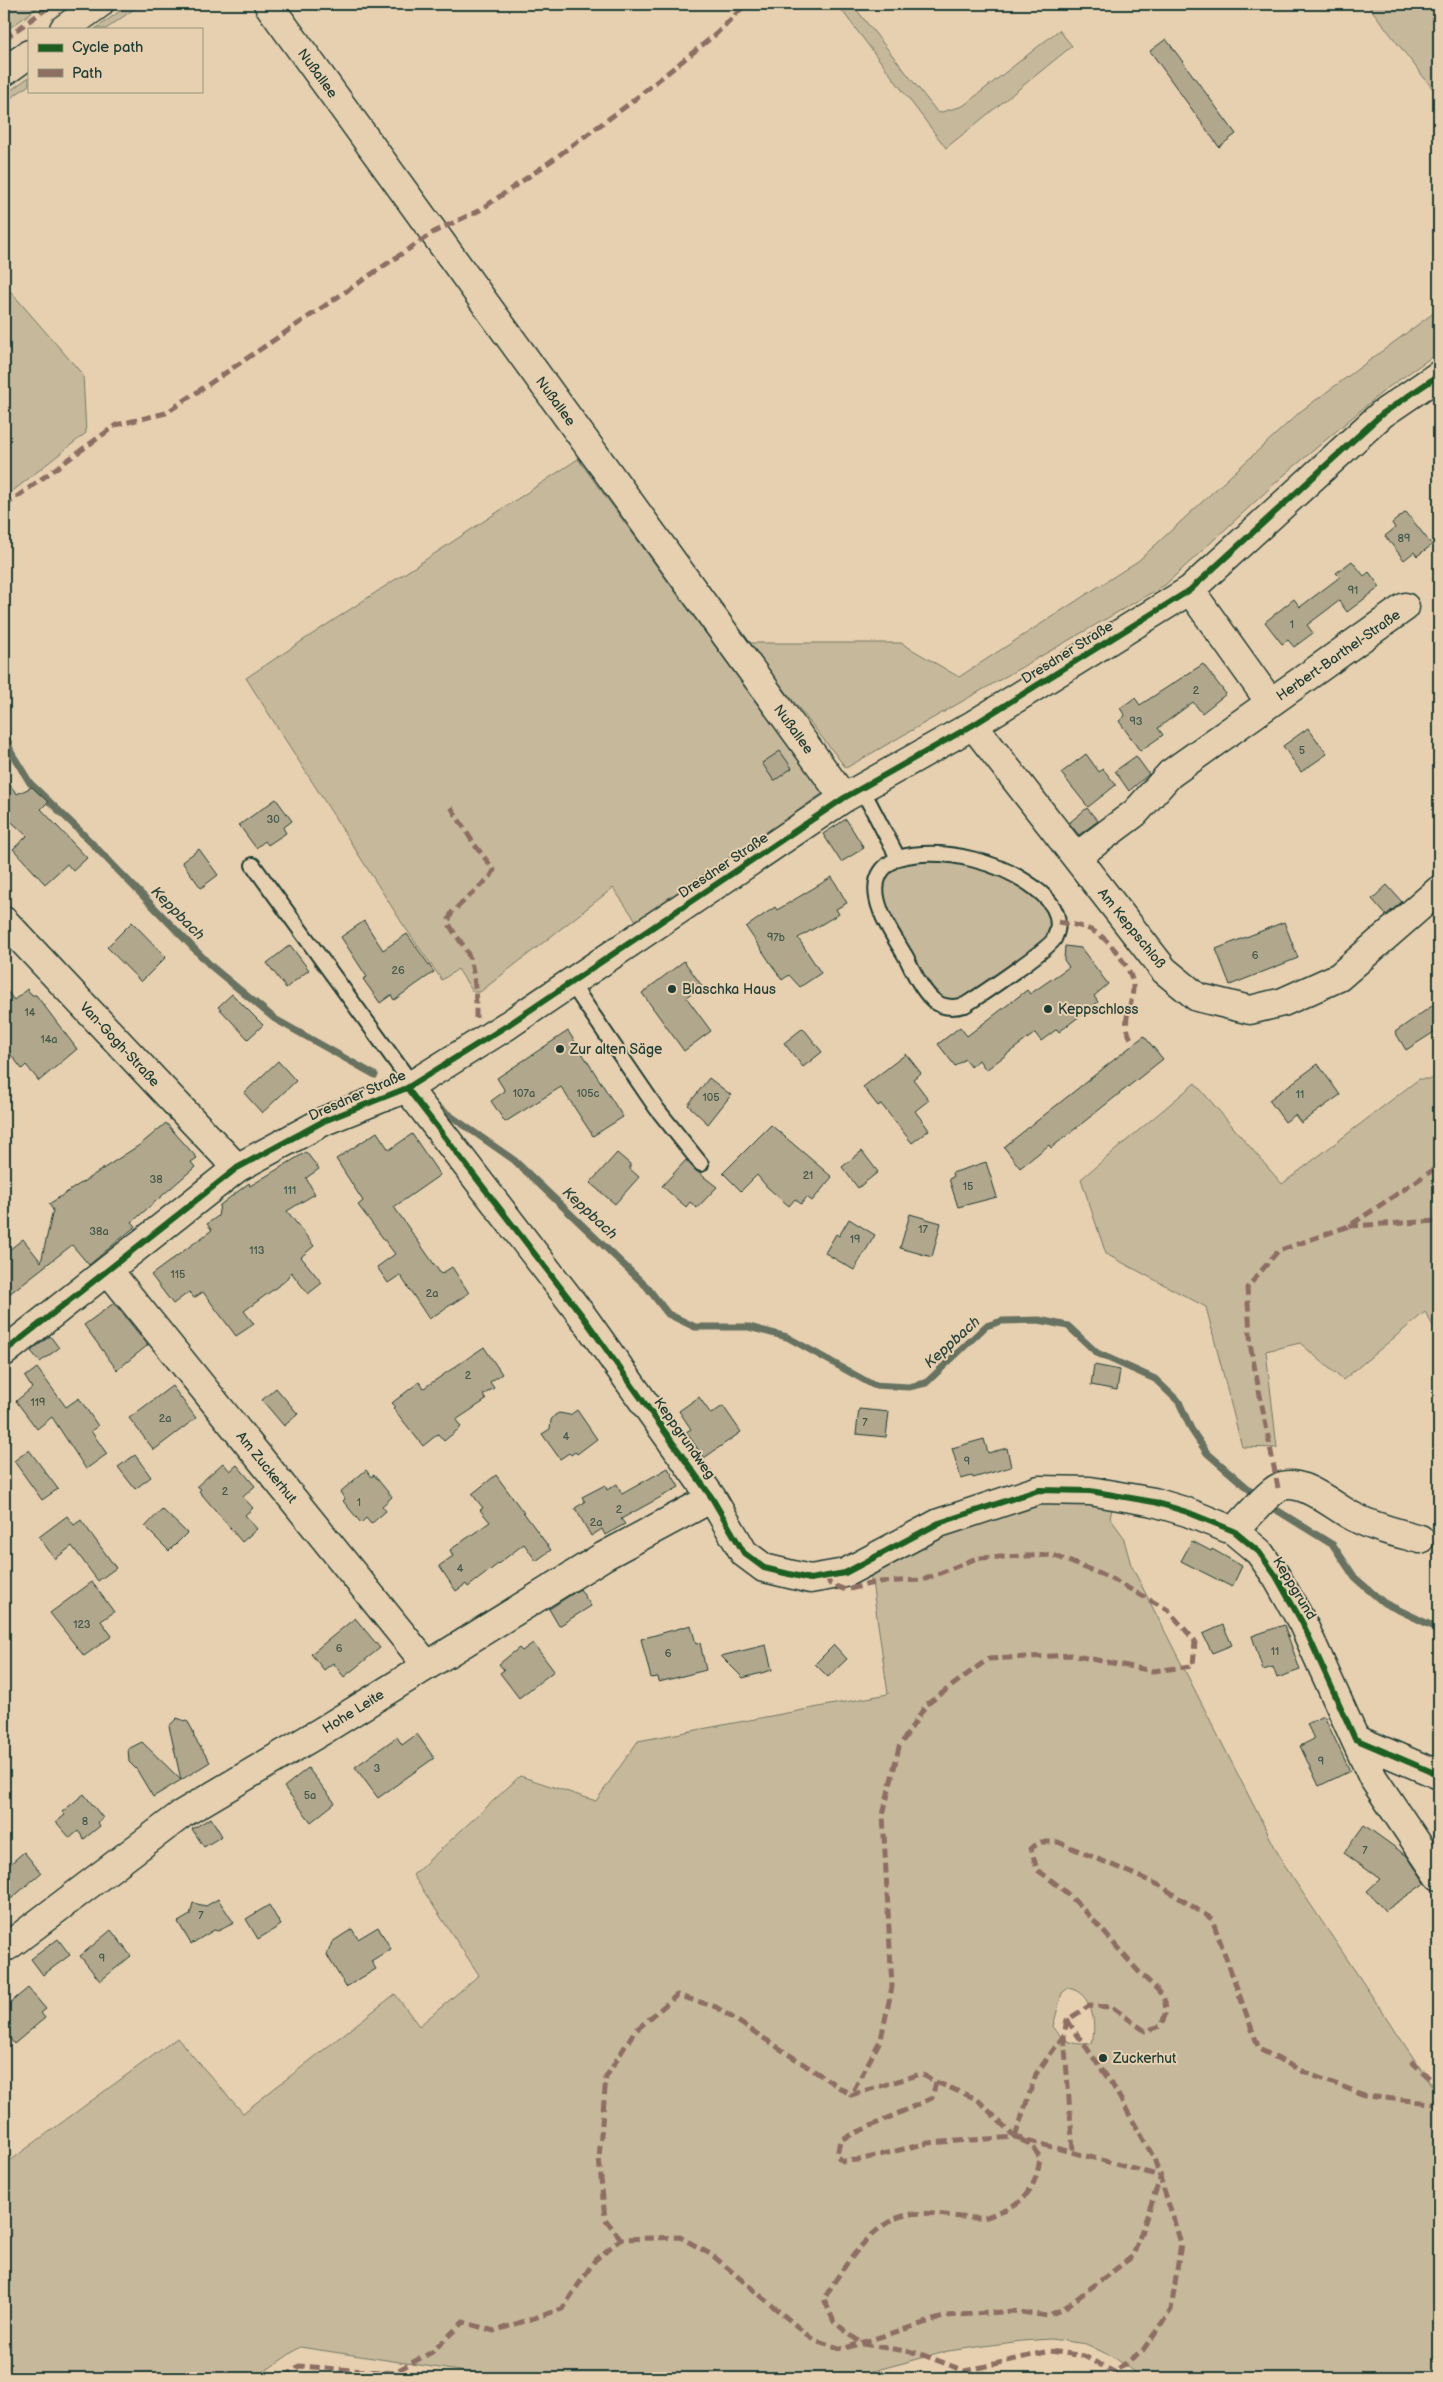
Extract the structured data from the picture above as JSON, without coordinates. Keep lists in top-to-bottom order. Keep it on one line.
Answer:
{"streets":{"street":["Nußallee","Dresdner Straße","Herbert-Barthel-Straße","Am Keppschloß","Van-Gogh-Straße","Keppgrundweg","Am Zuckerhut","Keppgrund","Hohe Leite"]},"crossings":[["Nußallee","Dresdner Straße"],["Dresdner Straße","Herbert-Barthel-Straße"],["Dresdner Straße","Am Keppschloß"],["Dresdner Straße","Van-Gogh-Straße"],["Dresdner Straße","Keppgrundweg"],["Dresdner Straße","Am Zuckerhut"],["Herbert-Barthel-Straße","Am Keppschloß"],["Keppgrundweg","Keppgrund"],["Keppgrundweg","Hohe Leite"],["Am Zuckerhut","Hohe Leite"]],"water":["Keppbach"],"places":["Blaschka Haus","Keppschloss","Zur alten Säge","Zuckerhut"],"house_numbers":["89","91","1","2","93","5","30","97b","6","26","14","14a","107a","105c","11","105","21","38","15","111","17","38a","19","113","115","2a","2","119","2a","7","4","9","2","1","2","2a","4","123","6","11","6","9","3","5a","8","7","7","9"],"legend":["Cycle path","Path"]}
